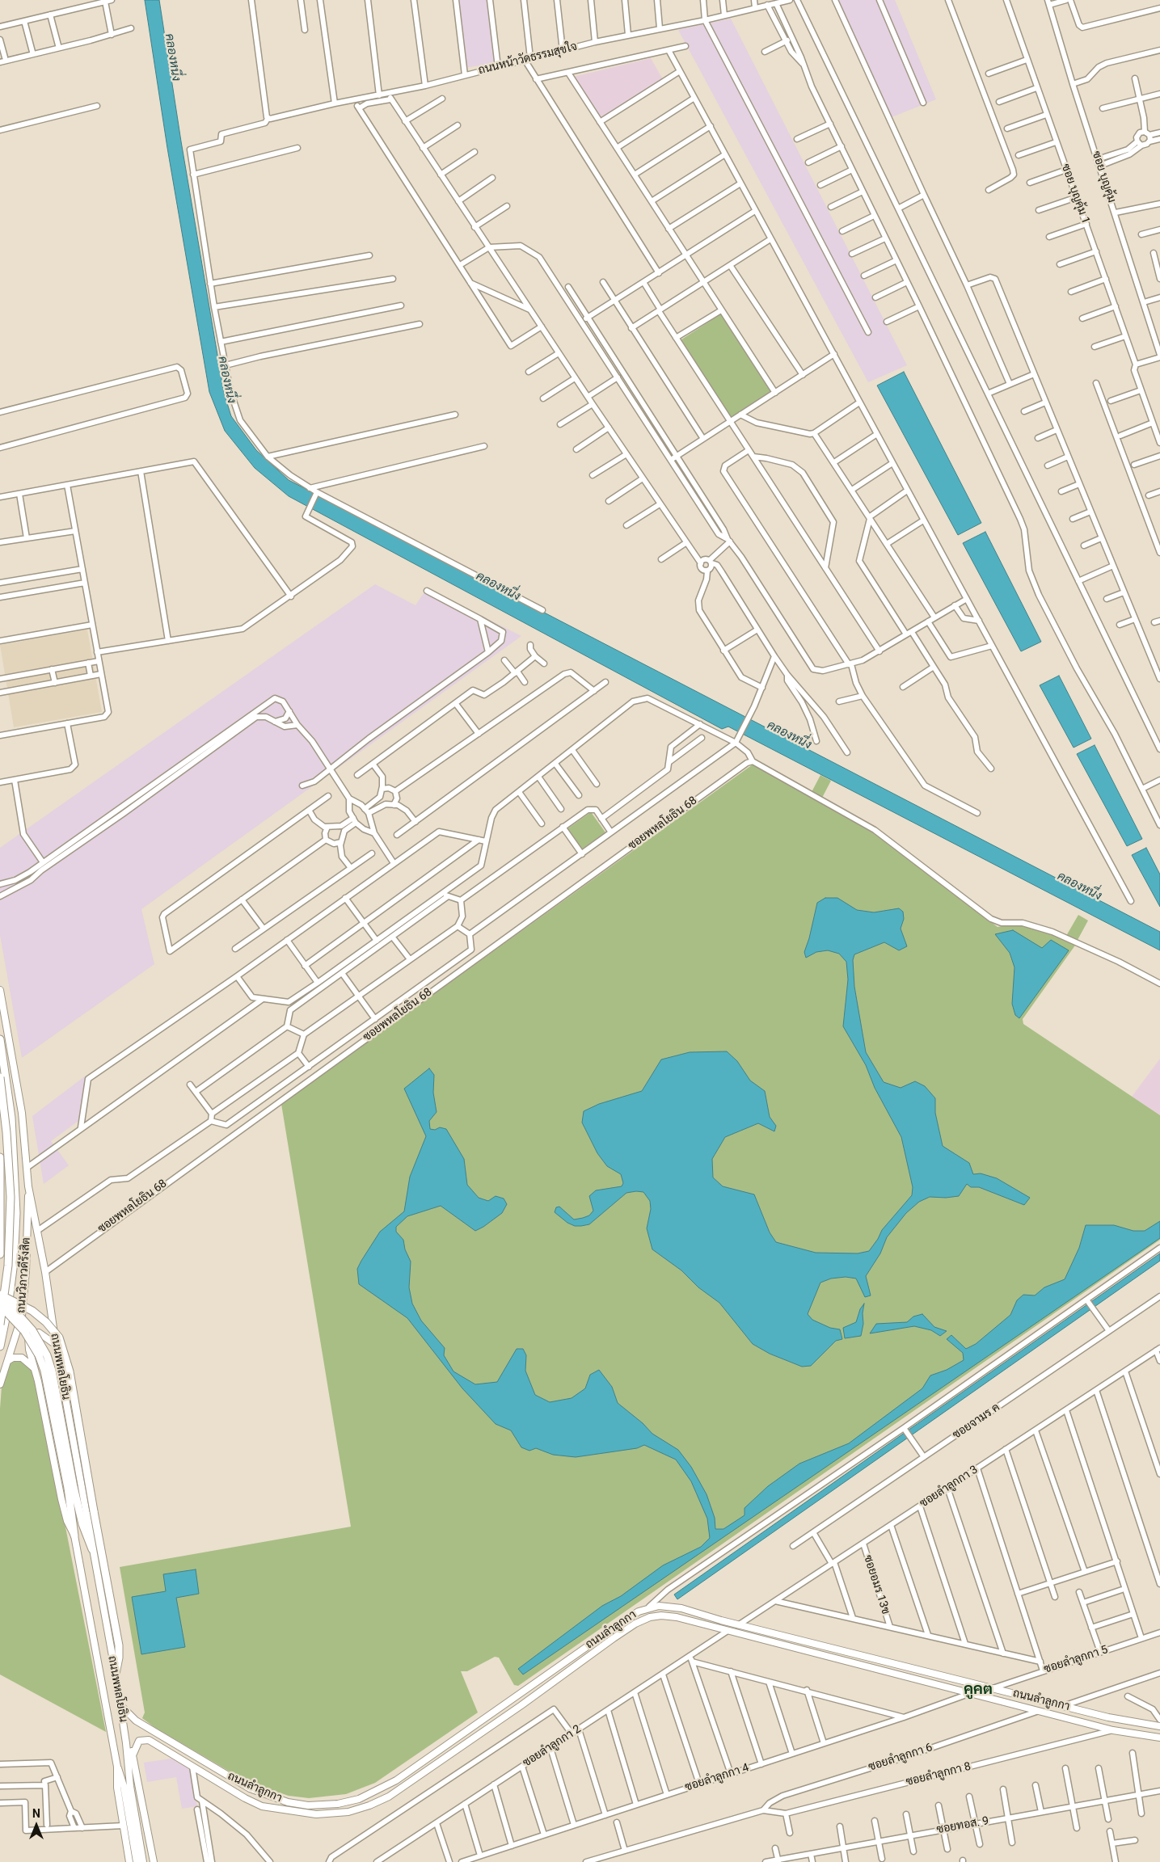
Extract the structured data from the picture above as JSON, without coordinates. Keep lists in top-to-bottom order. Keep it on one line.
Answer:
{"streets":{"highway":["ถนนวิภาวดีรังสิต"],"main road":["ถนนพหลโยธิน","ถนนลำลูกกา"],"street":["ถนนหน้าวัดธรรมสุขใจ","ซอย บุญคุ้ม","ซอย บุญคุ้ม 1","ซอยพหลโยธิน 68","ซอยจามร ค","ซอยลำลูกกา 3","ซอยอมร 13ข","ซอยลำลูกกา 5","ซอยลำลูกกา 2","ซอยลำลูกกา 6","ซอยลำลูกกา 8","ซอยลำลูกกา 4","ซอยทอส. 9"]},"crossings":[["ซอยพหลโยธิน 68","ถนนพหลโยธิน"],["ถนนวิภาวดีรังสิต","ถนนพหลโยธิน"],["ถนนพหลโยธิน","ถนนลำลูกกา"],["ซอยลำลูกกา 3","ซอยอมร 13ข"],["ซอยลำลูกกา 3","ถนนลำลูกกา"],["ถนนลำลูกกา","ซอยลำลูกกา 5"],["ถนนลำลูกกา","ซอยลำลูกกา 2"],["ถนนลำลูกกา","ซอยลำลูกกา 6"],["ถนนลำลูกกา","ซอยลำลูกกา 8"],["ถนนลำลูกกา","ซอยลำลูกกา 4"],["ซอยลำลูกกา 6","ซอยลำลูกกา 8"]],"districts":["คูคต"],"water":["คลองหนึ่ง"],"north":"top"}
